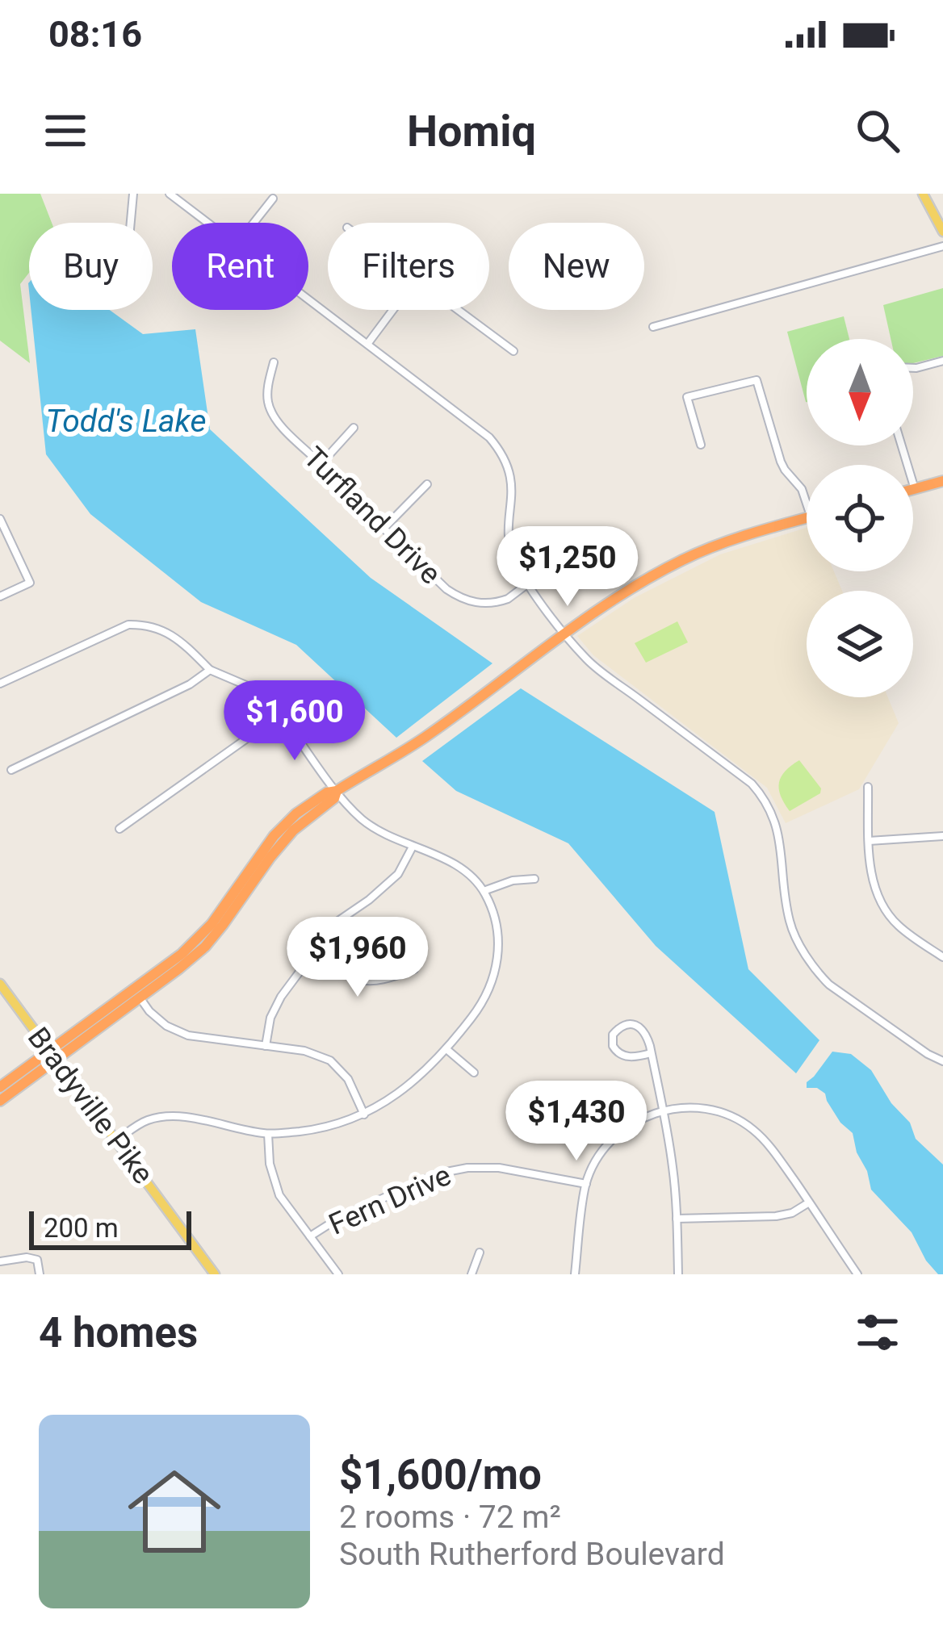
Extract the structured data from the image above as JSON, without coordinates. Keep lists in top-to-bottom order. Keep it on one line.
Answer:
{"streets":{"main road":["Bradyville Pike"],"street":["Turfland Drive","Fern Drive"]},"water":["Todd's Lake"],"scale_bar":"200 m","north":"bottom","page":{"status":"08:16","header":"Homiq","chip":["Buy","Rent","Filters","New"],"price":["$1,250","$1,600","$1,960","$1,430"],"scale":"200 m","heading":"4 homes","list":[{"name":"$1,600/mo","note":"2 rooms · 72 m² · South Rutherford Boulevard"}]}}
